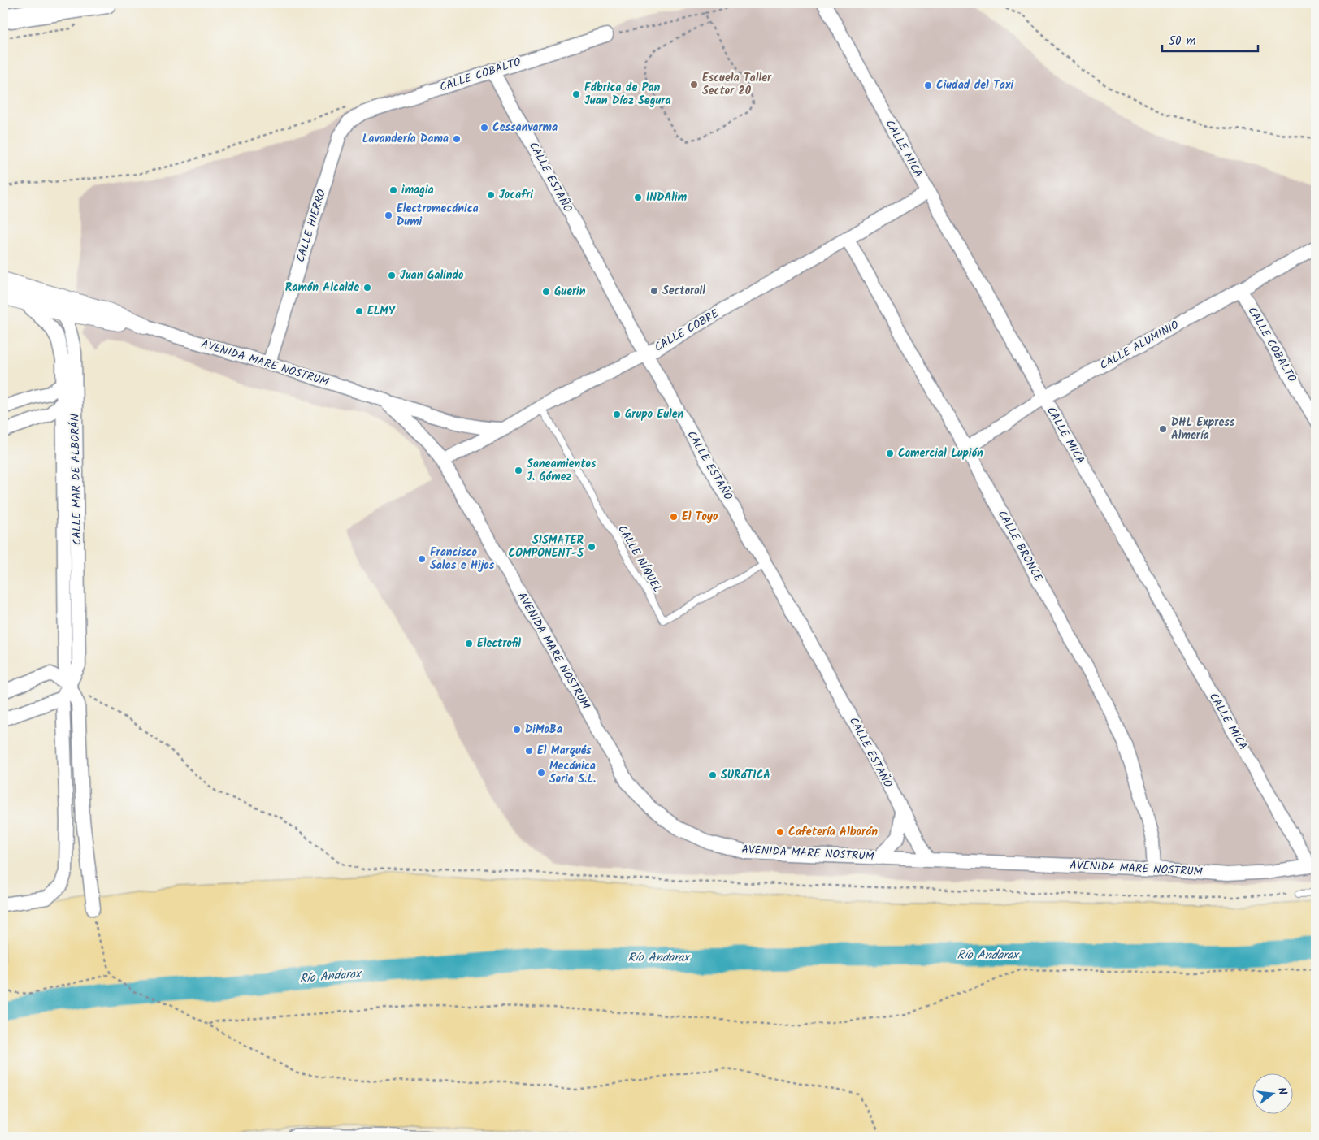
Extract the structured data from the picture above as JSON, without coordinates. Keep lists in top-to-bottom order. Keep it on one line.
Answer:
{"streets":{"street":["CALLE COBALTO","CALLE MICA","CALLE ESTAÑO","CALLE HIERRO","CALLE COBRE","CALLE ALUMINIO","AVENIDA MARE NOSTRUM","CALLE MAR DE ALBORÁN","CALLE BRONCE"],"lane":["CALLE NÍQUEL"]},"crossings":[["CALLE COBALTO","CALLE ESTAÑO"],["CALLE COBALTO","CALLE HIERRO"],["CALLE COBALTO","CALLE ALUMINIO"],["CALLE MICA","CALLE COBRE"],["CALLE MICA","CALLE ALUMINIO"],["CALLE MICA","AVENIDA MARE NOSTRUM"],["CALLE ESTAÑO","CALLE COBRE"],["CALLE ESTAÑO","AVENIDA MARE NOSTRUM"],["CALLE ESTAÑO","CALLE NÍQUEL"],["CALLE HIERRO","AVENIDA MARE NOSTRUM"],["CALLE COBRE","AVENIDA MARE NOSTRUM"],["CALLE COBRE","CALLE BRONCE"],["CALLE COBRE","CALLE NÍQUEL"],["CALLE ALUMINIO","CALLE BRONCE"],["AVENIDA MARE NOSTRUM","CALLE MAR DE ALBORÁN"],["AVENIDA MARE NOSTRUM","CALLE BRONCE"]],"water":["Río Andarax"],"places":["Escuela Taller Sector 20","Ciudad del Taxi","Fábrica de Pan Juan Díaz Segura","Cessanvarma","Lavandería Dama","imagia","Jocafri","INDAlim","Electromecánica Dumi","Juan Galindo","Ramón Alcalde","Sectoroil","Guerin","ELMY","Grupo Eulen","DHL Express Almería","Comercial Lupión","Saneamientos J. Gómez","El Toyo","SISMATER COMPONENT-S","Francisco Salas e Hijos","Electrofil","DiMoBa","El Marqués","Mecánica Soria S.L.","SURáTICA","Cafetería Alborán"],"scale_bar":"50 m","north":"right"}
